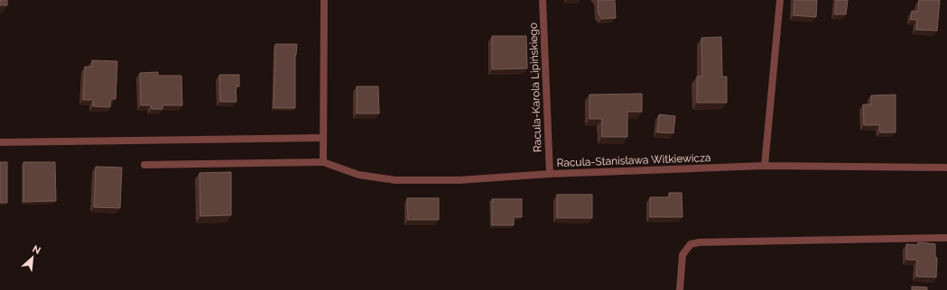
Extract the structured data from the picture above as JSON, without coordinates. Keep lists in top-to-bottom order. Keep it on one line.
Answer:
{"streets":{"street":["Racula-Karola Lipińskiego","Racula-Stanisława Witkiewicza"]},"crossings":[["Racula-Karola Lipińskiego","Racula-Stanisława Witkiewicza"]],"north":"top right"}
